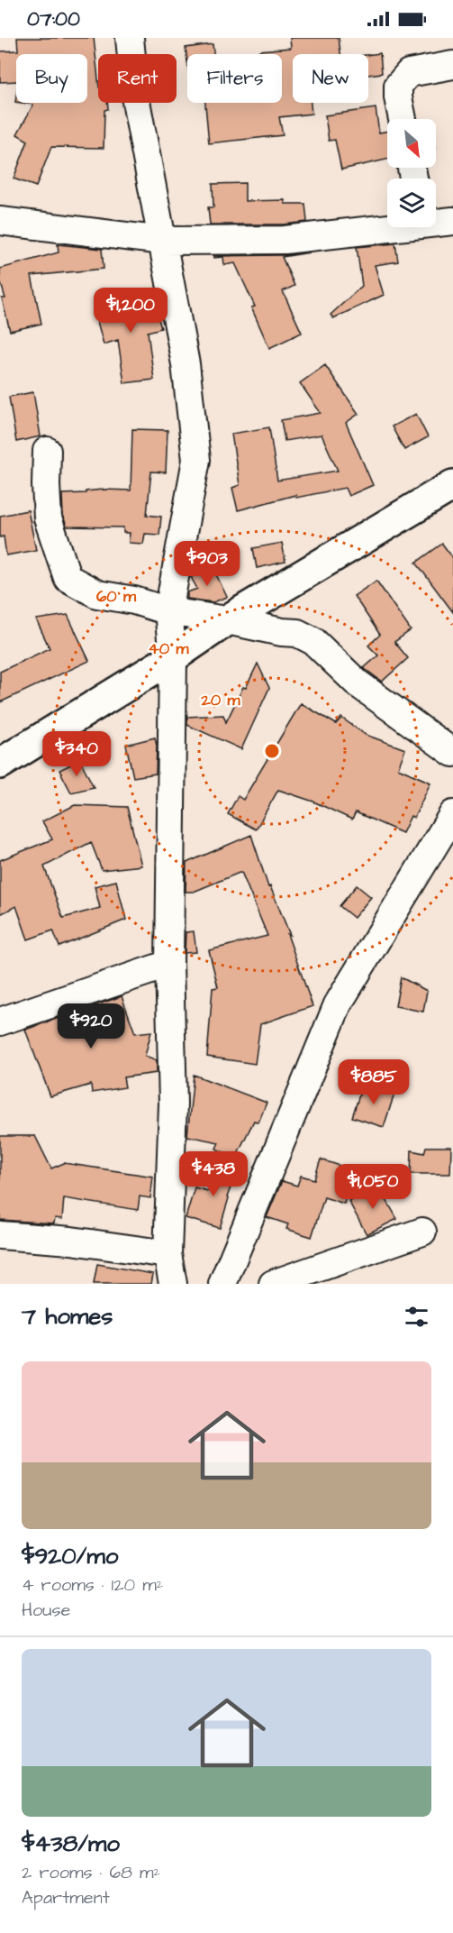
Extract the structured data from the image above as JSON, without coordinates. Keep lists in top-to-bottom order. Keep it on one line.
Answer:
{"north":"bottom right","page":{"status":"07:00","chip":["Buy","Rent","Filters","New"],"price":["$1,200","$903","$340","$920","$885","$438","$1,050"],"heading":"7 homes","list":[{"name":"$920/mo","note":"4 rooms · 120 m² · House"},{"name":"$438/mo","note":"2 rooms · 68 m² · Apartment"}]},"rings":["60 m","40 m","20 m"]}
